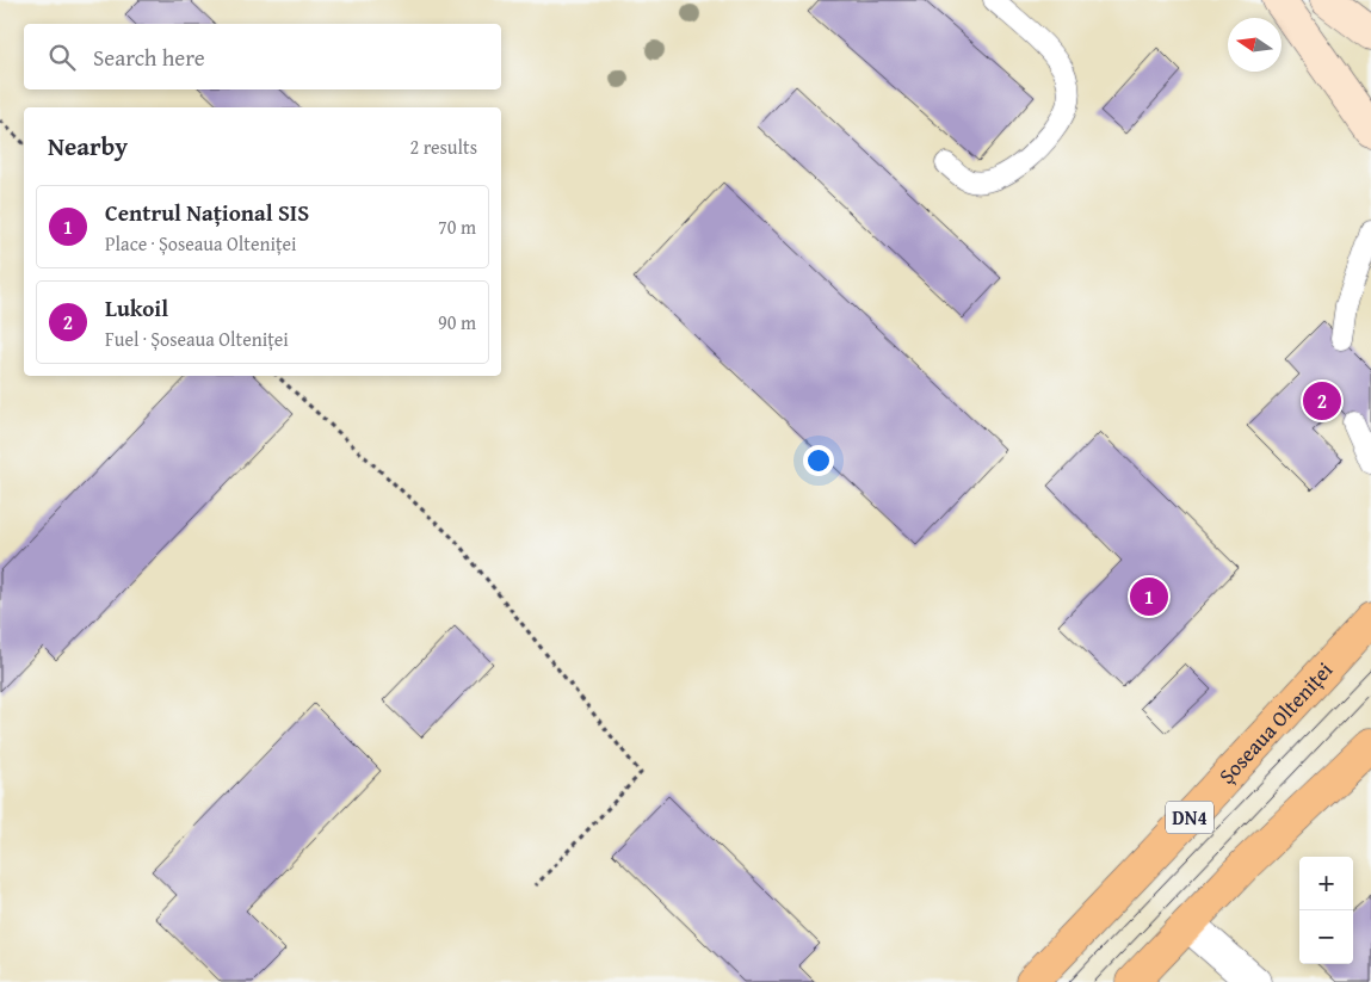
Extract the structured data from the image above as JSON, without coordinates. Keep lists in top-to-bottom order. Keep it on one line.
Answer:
{"streets":{"main road":["Șoseaua Olteniței","DN4"]},"north":"left","page":{"search":"Search here","heading":["Nearby","2 results"],"list":[{"mark":"1","name":"Centrul Național SIS","note":"Place · Șoseaua Olteniței","value":"70 m"},{"mark":"2","name":"Lukoil","note":"Fuel · Șoseaua Olteniței","value":"90 m"}],"pins":["2","1"],"map_buttons":["+","−"]}}
